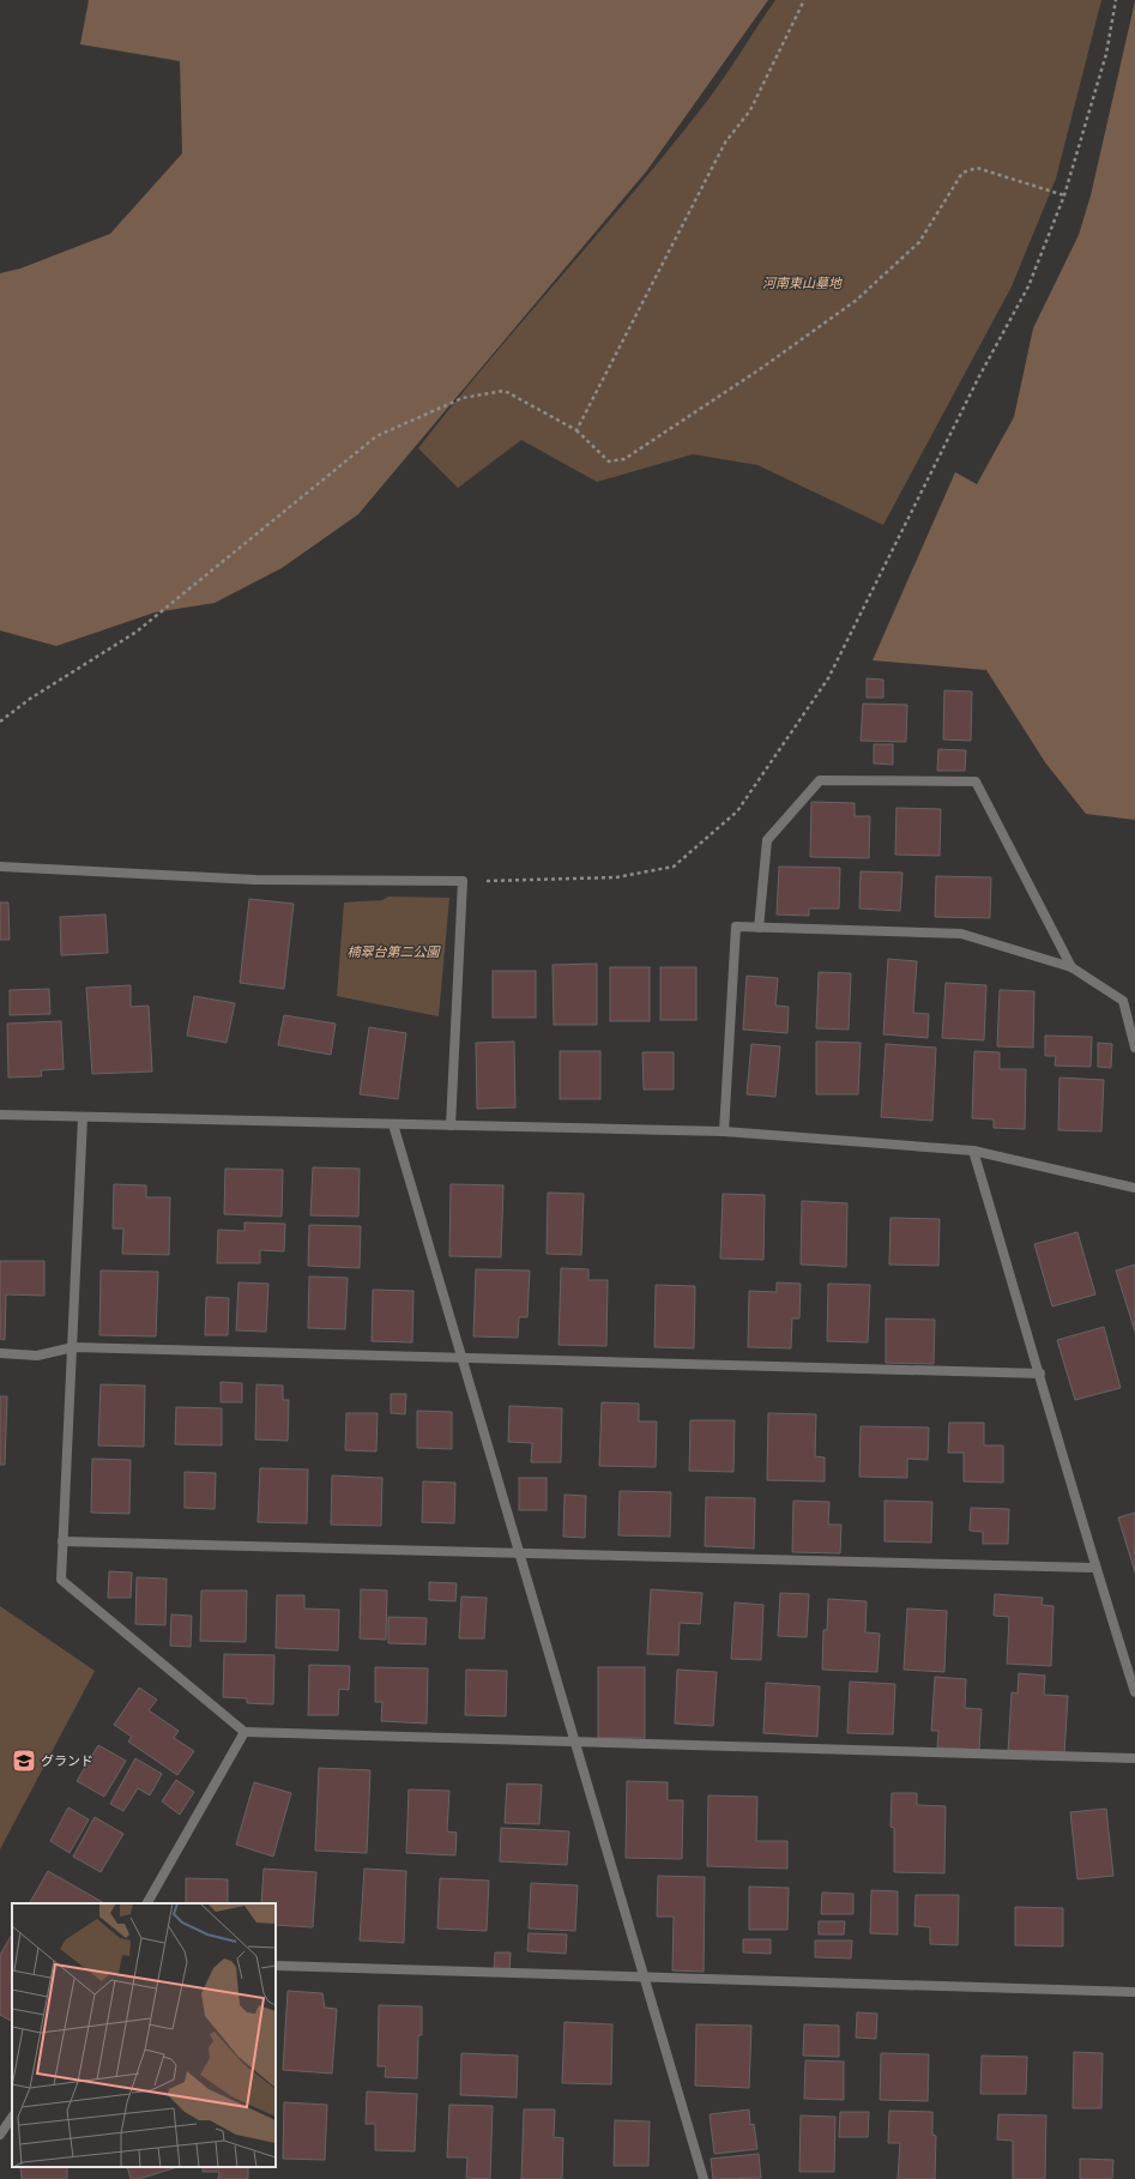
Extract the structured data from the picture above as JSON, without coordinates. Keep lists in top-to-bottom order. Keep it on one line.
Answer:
{"parks":["河南東山墓地","楠翠台第二公園"],"places":{"school or university":["グランド"]}}
